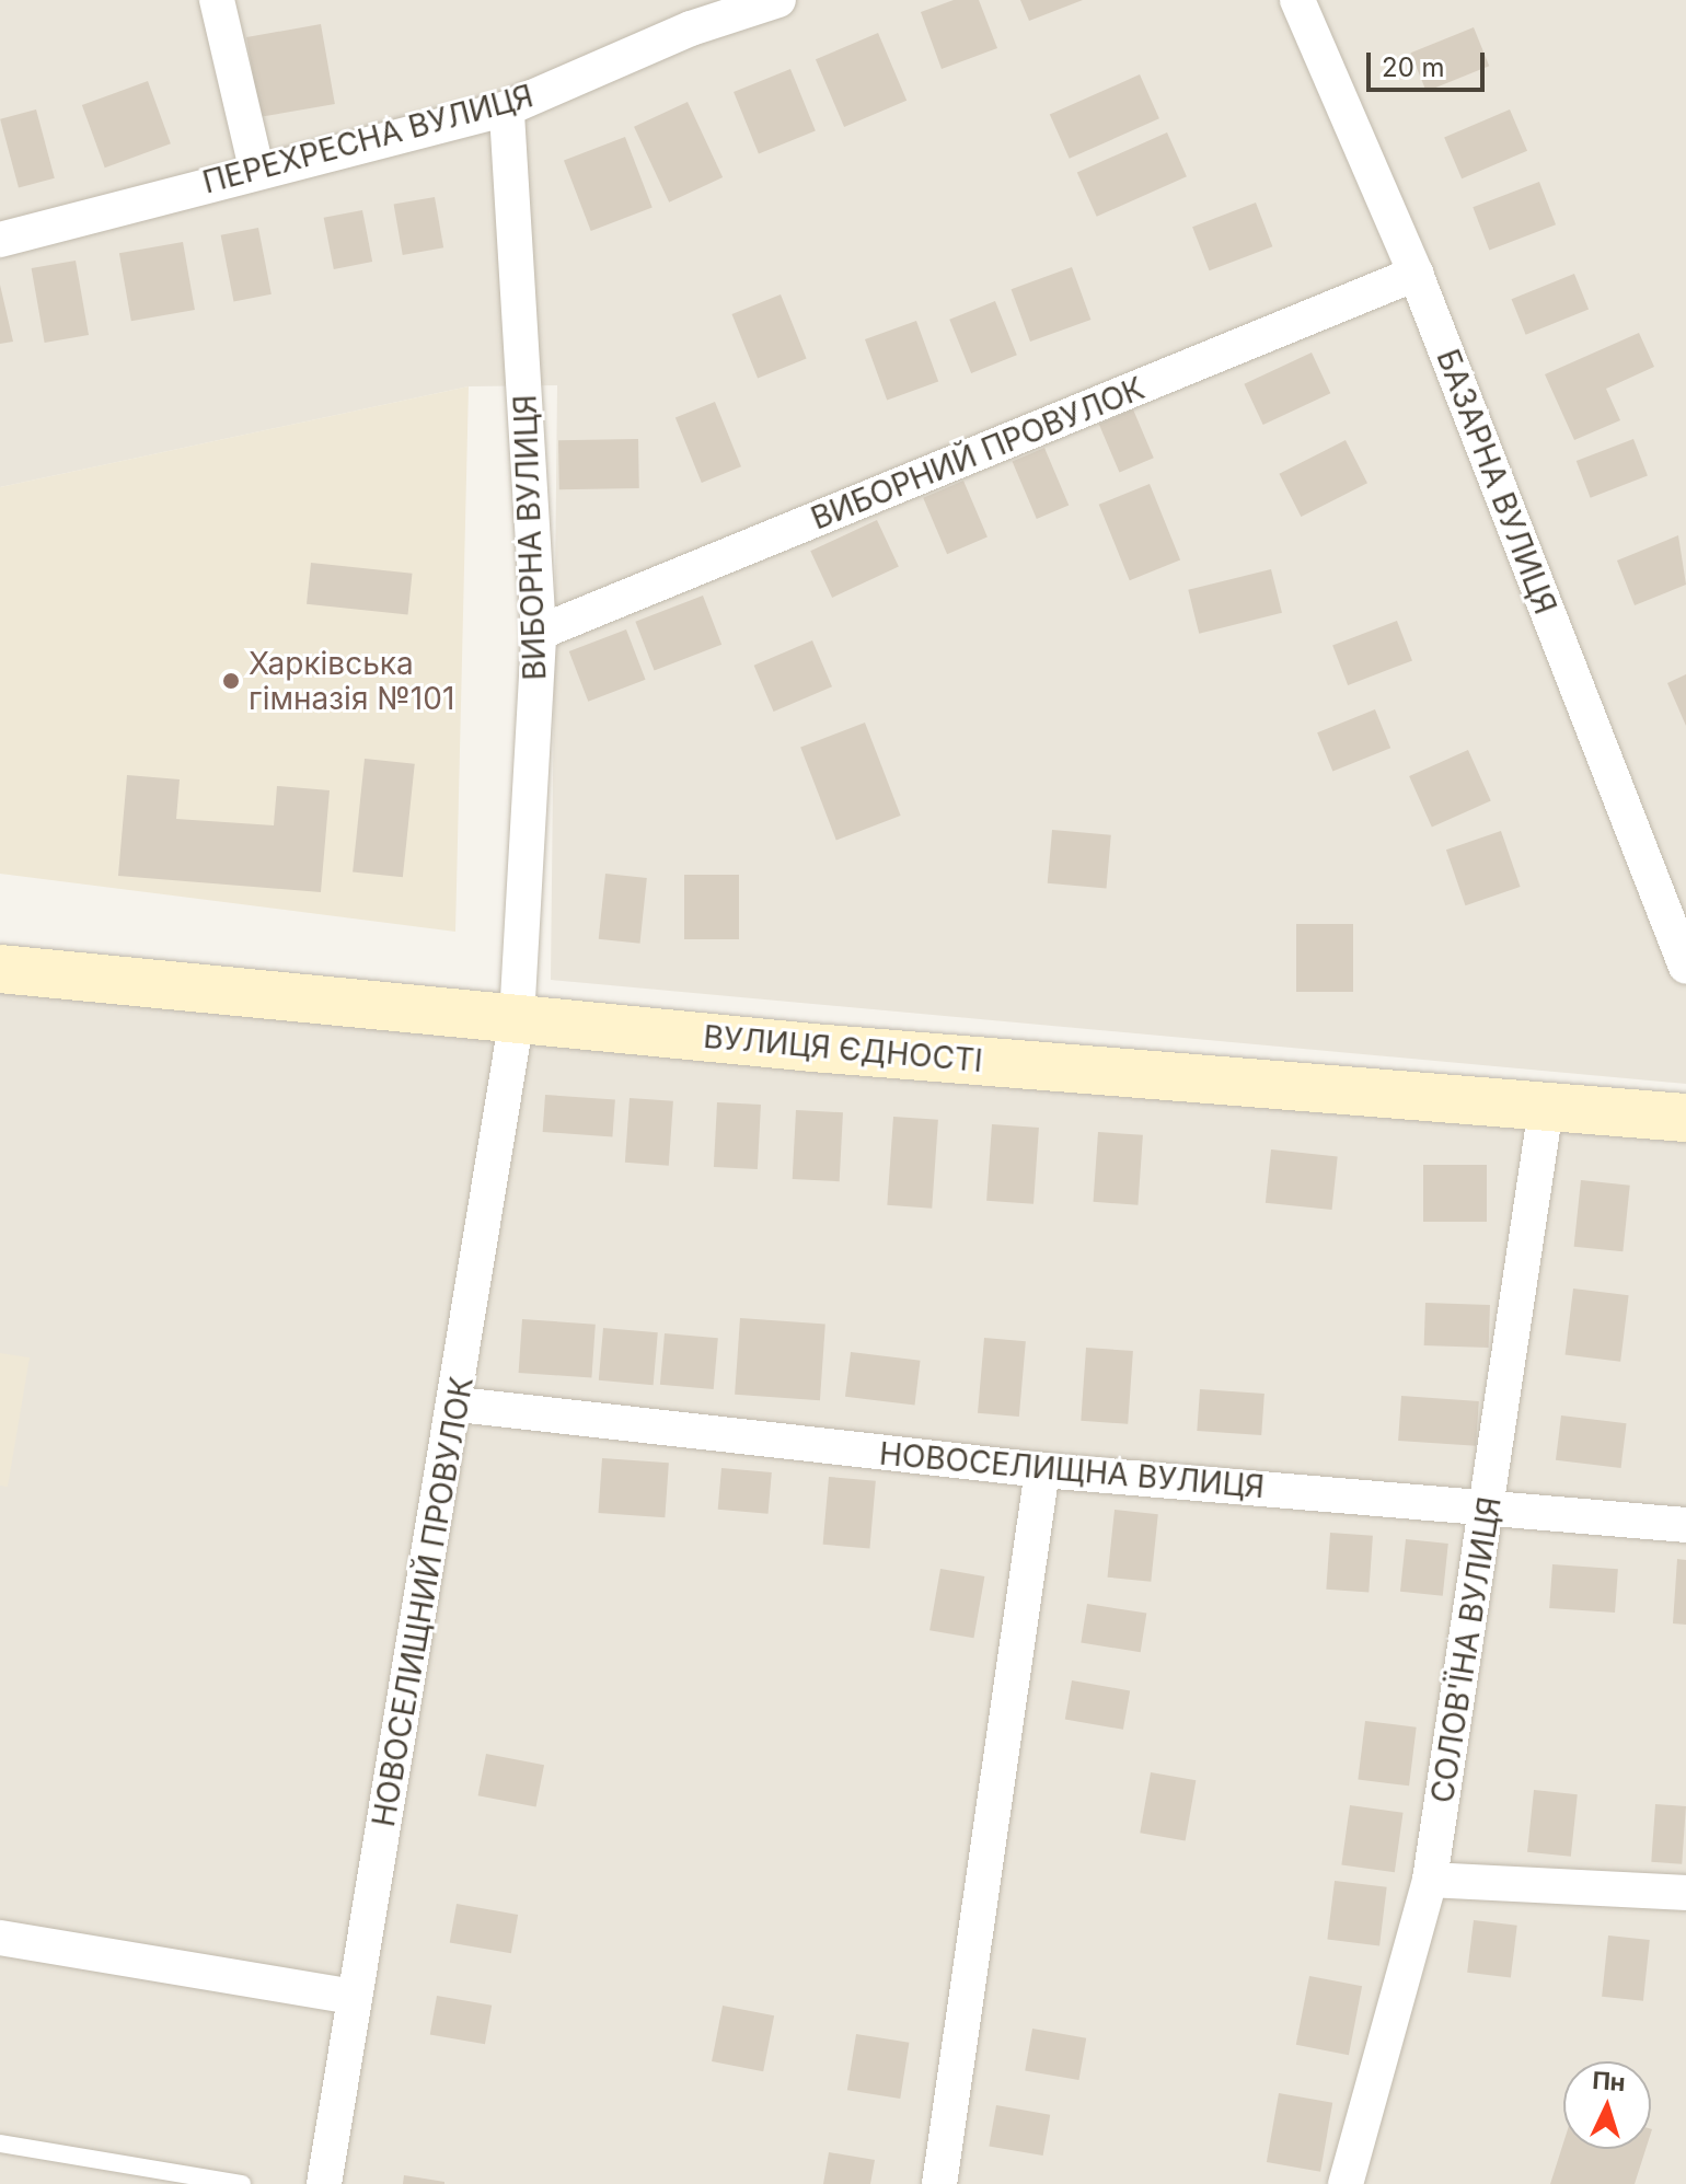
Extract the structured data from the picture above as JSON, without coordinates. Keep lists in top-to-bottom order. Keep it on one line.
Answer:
{"streets":{"main road":["ВУЛИЦЯ ЄДНОСТІ"],"street":["ПЕРЕХРЕСНА ВУЛИЦЯ","ВИБОРНИЙ ПРОВУЛОК","БАЗАРНА ВУЛИЦЯ","ВИБОРНА ВУЛИЦЯ","НОВОСЕЛИЩНА ВУЛИЦЯ","НОВОСЕЛИЩНИЙ ПРОВУЛОК","СОЛОВ'ЇНА ВУЛИЦЯ"]},"crossings":[["ПЕРЕХРЕСНА ВУЛИЦЯ","ВИБОРНА ВУЛИЦЯ"],["ВИБОРНИЙ ПРОВУЛОК","БАЗАРНА ВУЛИЦЯ"],["ВИБОРНИЙ ПРОВУЛОК","ВИБОРНА ВУЛИЦЯ"],["ВИБОРНА ВУЛИЦЯ","ВУЛИЦЯ ЄДНОСТІ"],["ВИБОРНА ВУЛИЦЯ","НОВОСЕЛИЩНИЙ ПРОВУЛОК"],["ВУЛИЦЯ ЄДНОСТІ","НОВОСЕЛИЩНИЙ ПРОВУЛОК"],["ВУЛИЦЯ ЄДНОСТІ","СОЛОВ'ЇНА ВУЛИЦЯ"],["НОВОСЕЛИЩНА ВУЛИЦЯ","НОВОСЕЛИЩНИЙ ПРОВУЛОК"],["НОВОСЕЛИЩНА ВУЛИЦЯ","СОЛОВ'ЇНА ВУЛИЦЯ"]],"places":["Харківська гімназія №101"],"scale_bar":"20 m","north":"top"}
